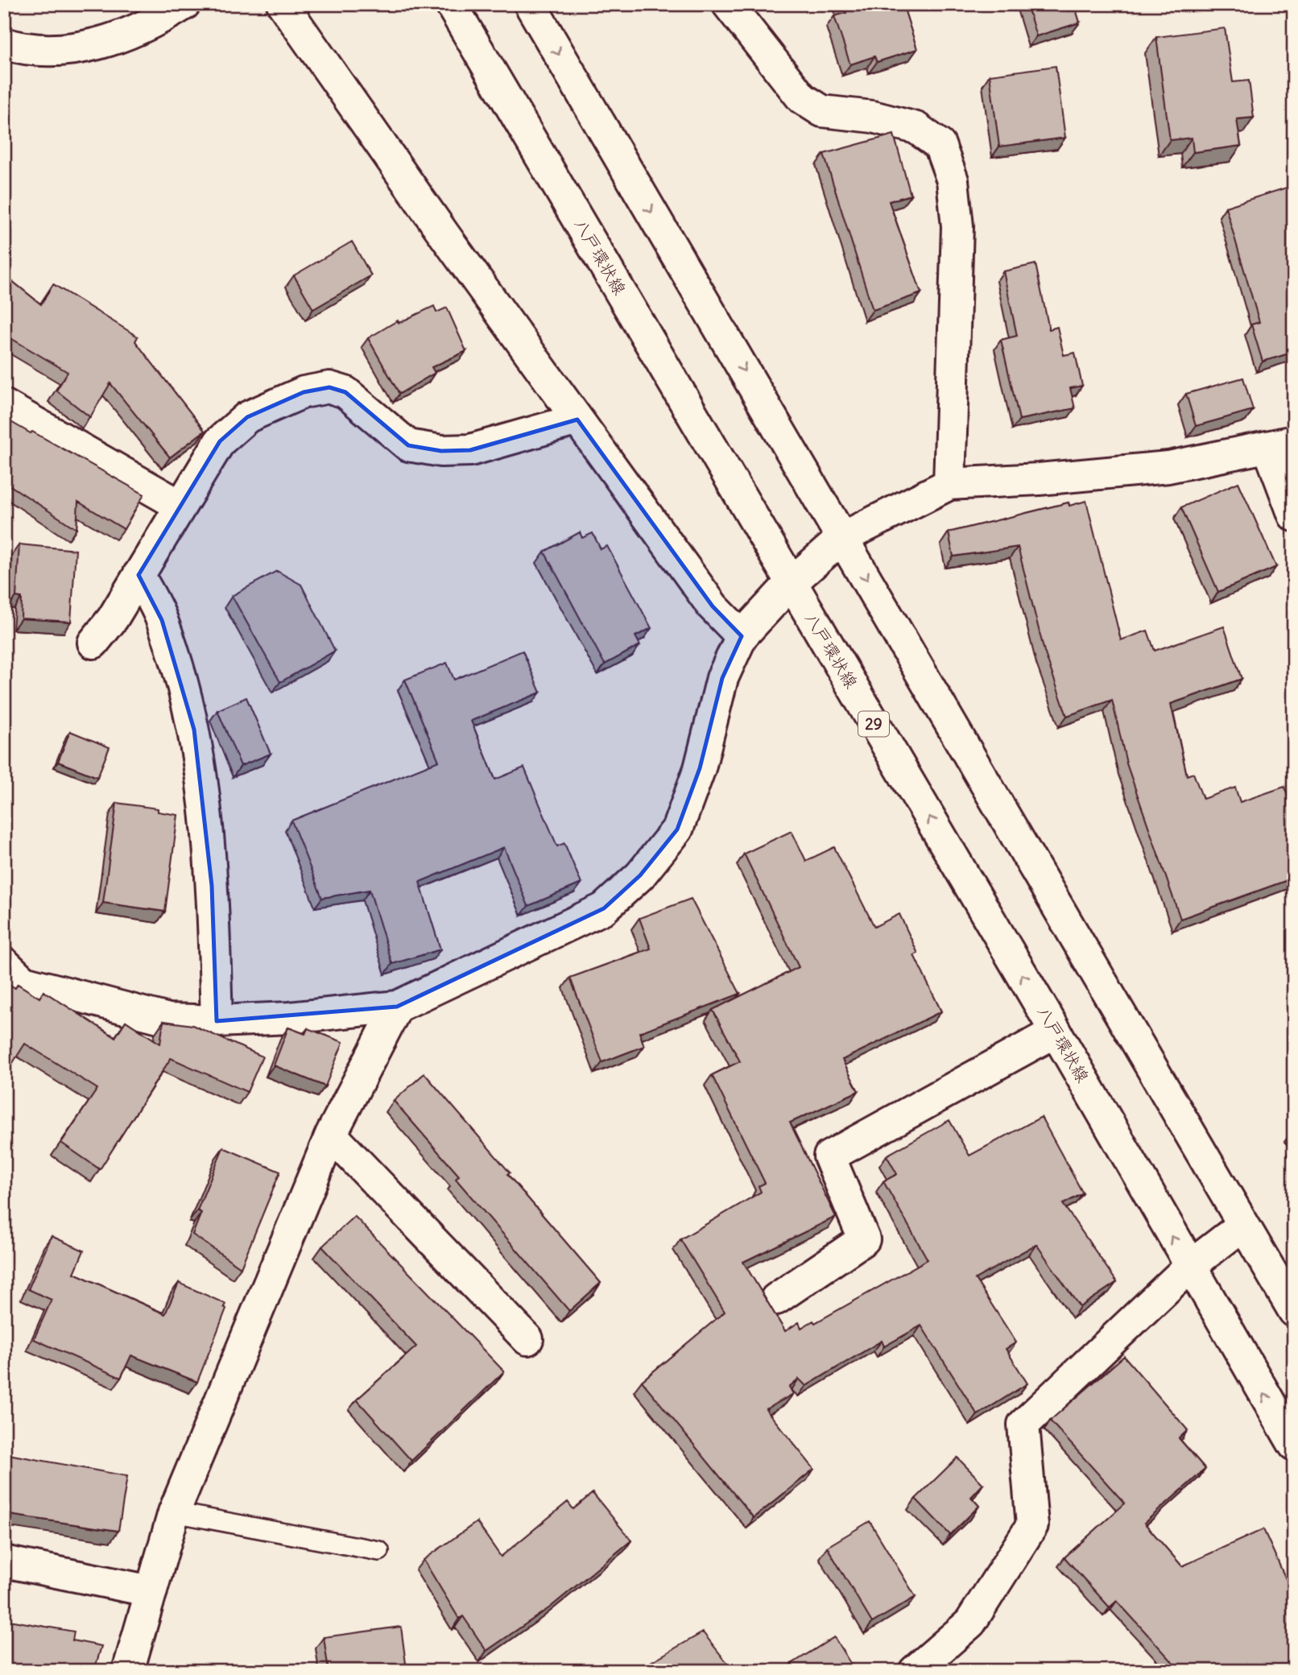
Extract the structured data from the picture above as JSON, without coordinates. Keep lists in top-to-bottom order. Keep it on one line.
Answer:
{"streets":{"street":["八戸環状線","29"]}}
